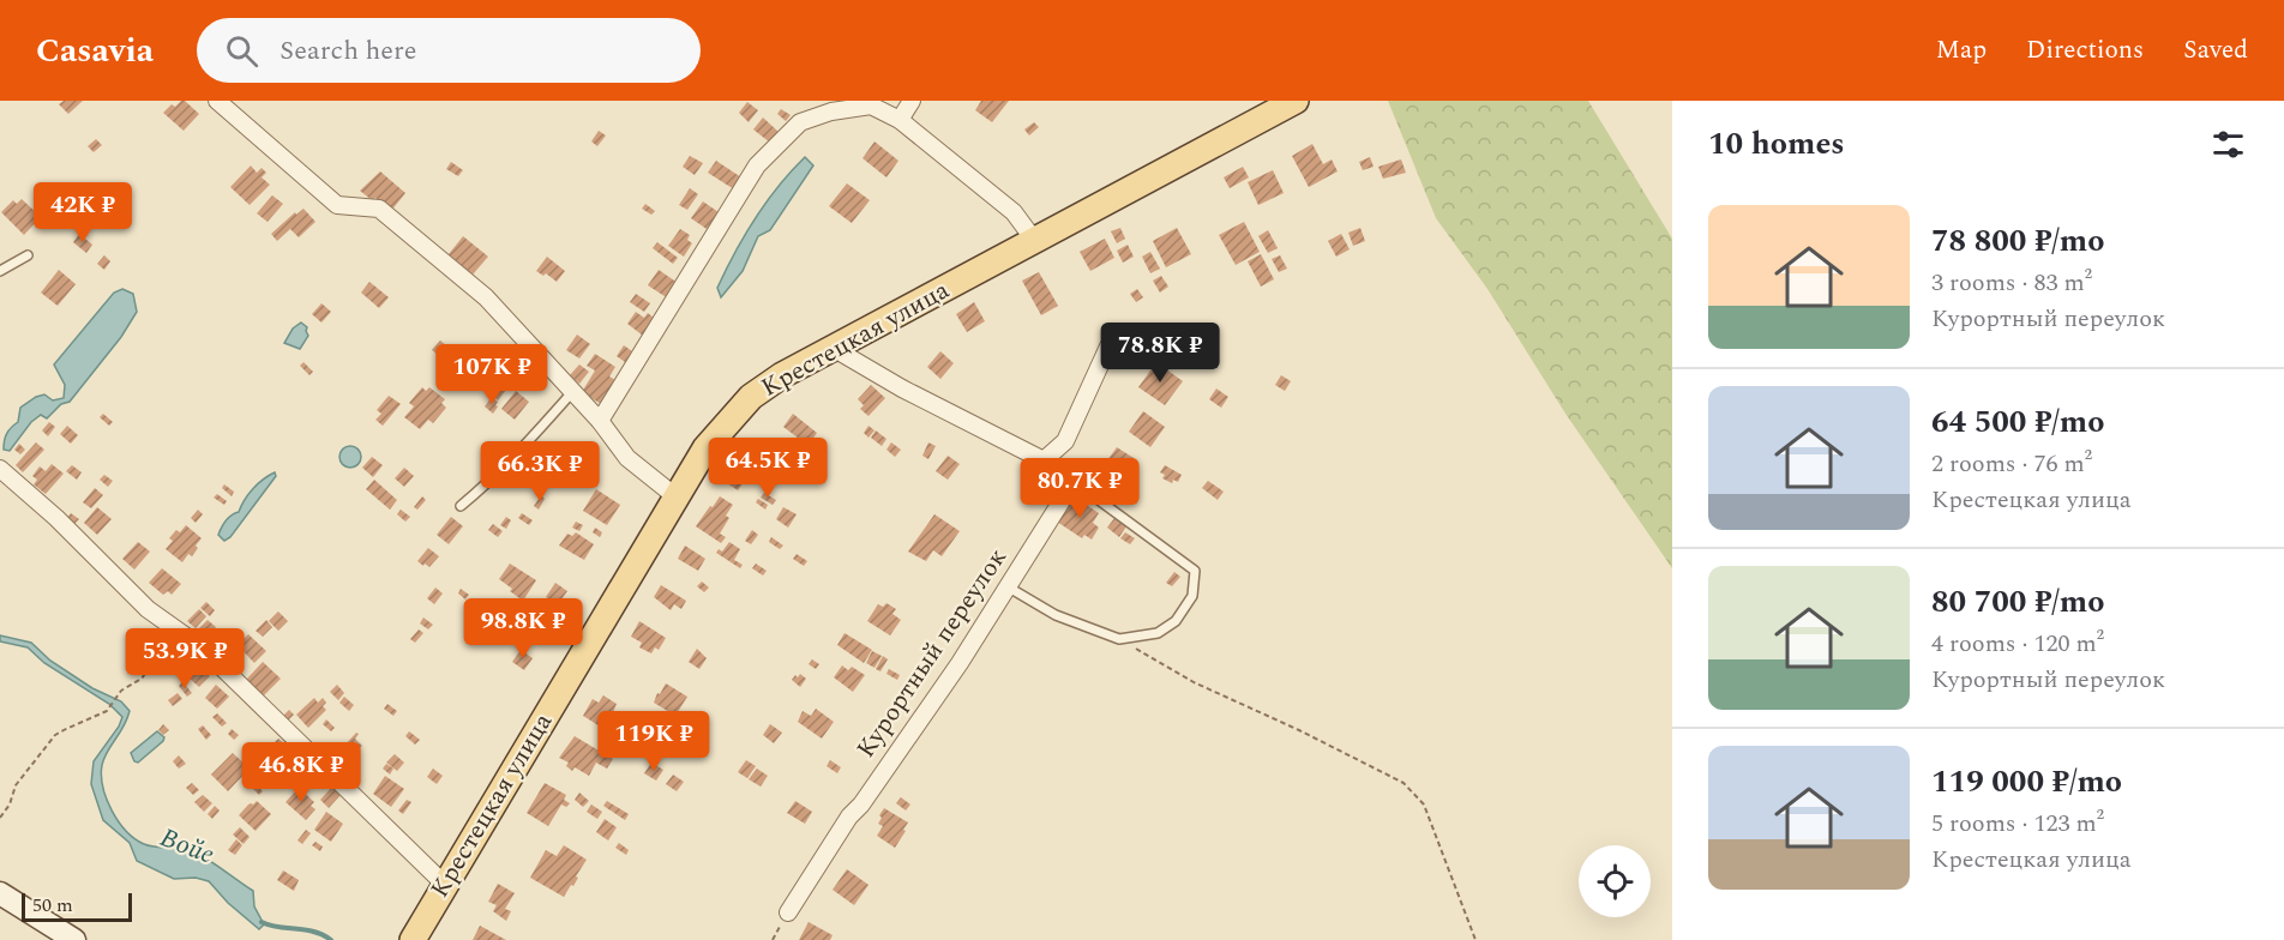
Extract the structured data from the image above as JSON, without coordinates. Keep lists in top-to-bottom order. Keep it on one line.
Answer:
{"streets":{"main road":["Крестецкая улица"],"street":["Курортный переулок"]},"water":["Войе"],"scale_bar":"50 m","page":{"header":"Casavia","search":"Search here","nav":["Map","Directions","Saved"],"heading":"10 homes","price":["42K ₽","78.8K ₽","107K ₽","64.5K ₽","66.3K ₽","80.7K ₽","98.8K ₽","53.9K ₽","119K ₽","46.8K ₽"],"list":[{"name":"78 800 ₽/mo","note":"3 rooms · 83 m² · Курортный переулок"},{"name":"64 500 ₽/mo","note":"2 rooms · 76 m² · Крестецкая улица"},{"name":"80 700 ₽/mo","note":"4 rooms · 120 m² · Курортный переулок"},{"name":"119 000 ₽/mo","note":"5 rooms · 123 m² · Крестецкая улица"}],"scale":"50 m"}}
